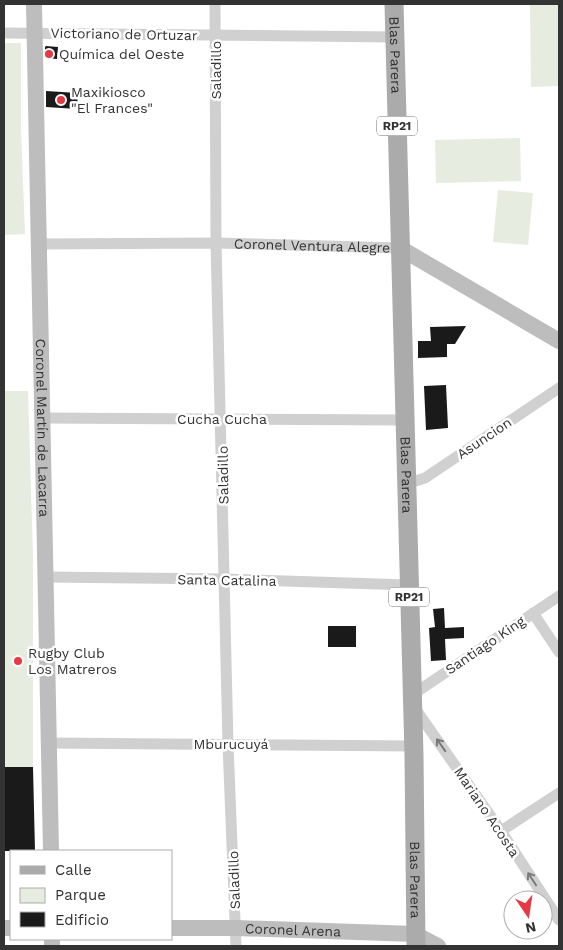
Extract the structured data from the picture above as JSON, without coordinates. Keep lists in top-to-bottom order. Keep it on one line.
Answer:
{"streets":{"main road":["Blas Parera","RP21"],"street":["Victoriano de Ortuzar","Saladillo","Coronel Ventura Alegre","Cucha Cucha","Coronel Martín de Lacarra","Asuncion","Santa Catalina","Santiago King","Mburucuyá","Mariano Acosta","Coronel Arena"]},"crossings":[["Victoriano de Ortuzar","Blas Parera"],["Victoriano de Ortuzar","Saladillo"],["Victoriano de Ortuzar","Coronel Martín de Lacarra"],["Blas Parera","Coronel Ventura Alegre"],["Blas Parera","Cucha Cucha"],["Blas Parera","Asuncion"],["Blas Parera","Santa Catalina"],["Blas Parera","Santiago King"],["Blas Parera","Mburucuyá"],["Blas Parera","Mariano Acosta"],["Blas Parera","Coronel Arena"],["Saladillo","Coronel Ventura Alegre"],["Saladillo","Cucha Cucha"],["Saladillo","Santa Catalina"],["Saladillo","Mburucuyá"],["Saladillo","Coronel Arena"],["Coronel Ventura Alegre","Coronel Martín de Lacarra"],["Cucha Cucha","Coronel Martín de Lacarra"],["Coronel Martín de Lacarra","Santa Catalina"],["Coronel Martín de Lacarra","Mburucuyá"],["Santiago King","Mariano Acosta"]],"one_way":["Mariano Acosta"],"places":["Química del Oeste","Maxikiosco \"El Frances\"","Rugby Club Los Matreros"],"legend":["Calle","Parque","Edificio"],"north":"bottom"}
